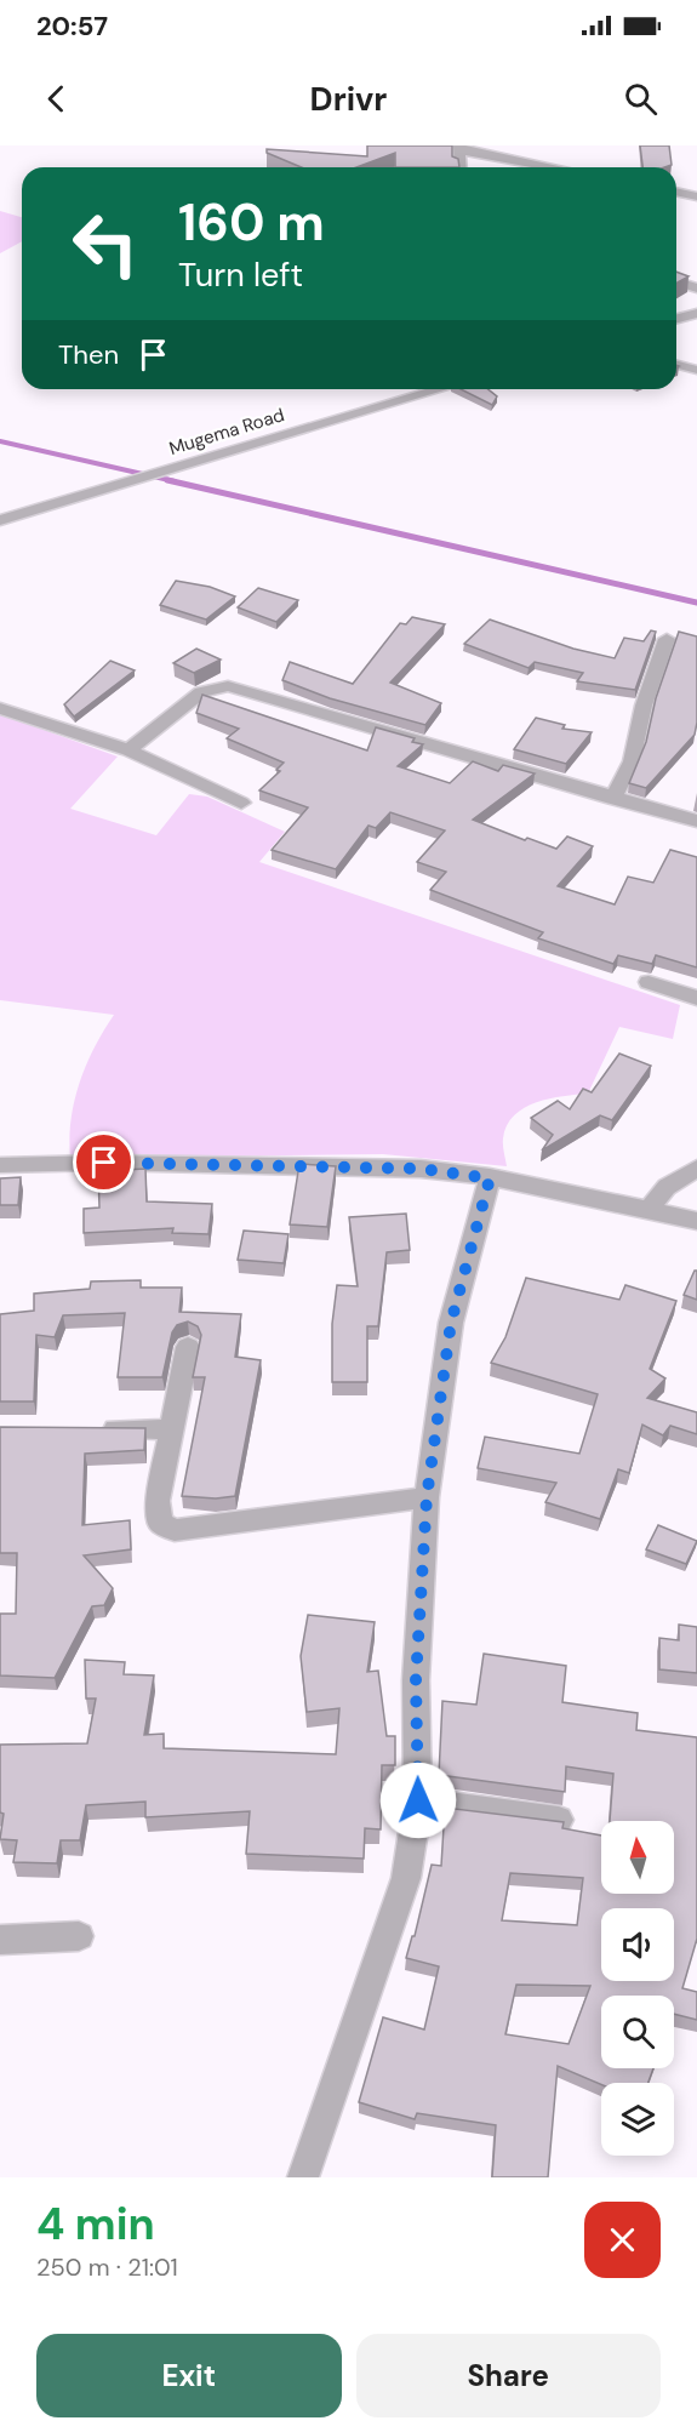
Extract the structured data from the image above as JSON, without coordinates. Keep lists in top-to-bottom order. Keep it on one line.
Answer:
{"streets":{"street":["Mugema Road"]},"north":"top","page":{"status":"20:57","header":"Drivr","turn":["160 m","Turn left"],"then":"Then","heading":["4 min","250 m · 21:01"],"buttons":["Exit","Share"]}}
